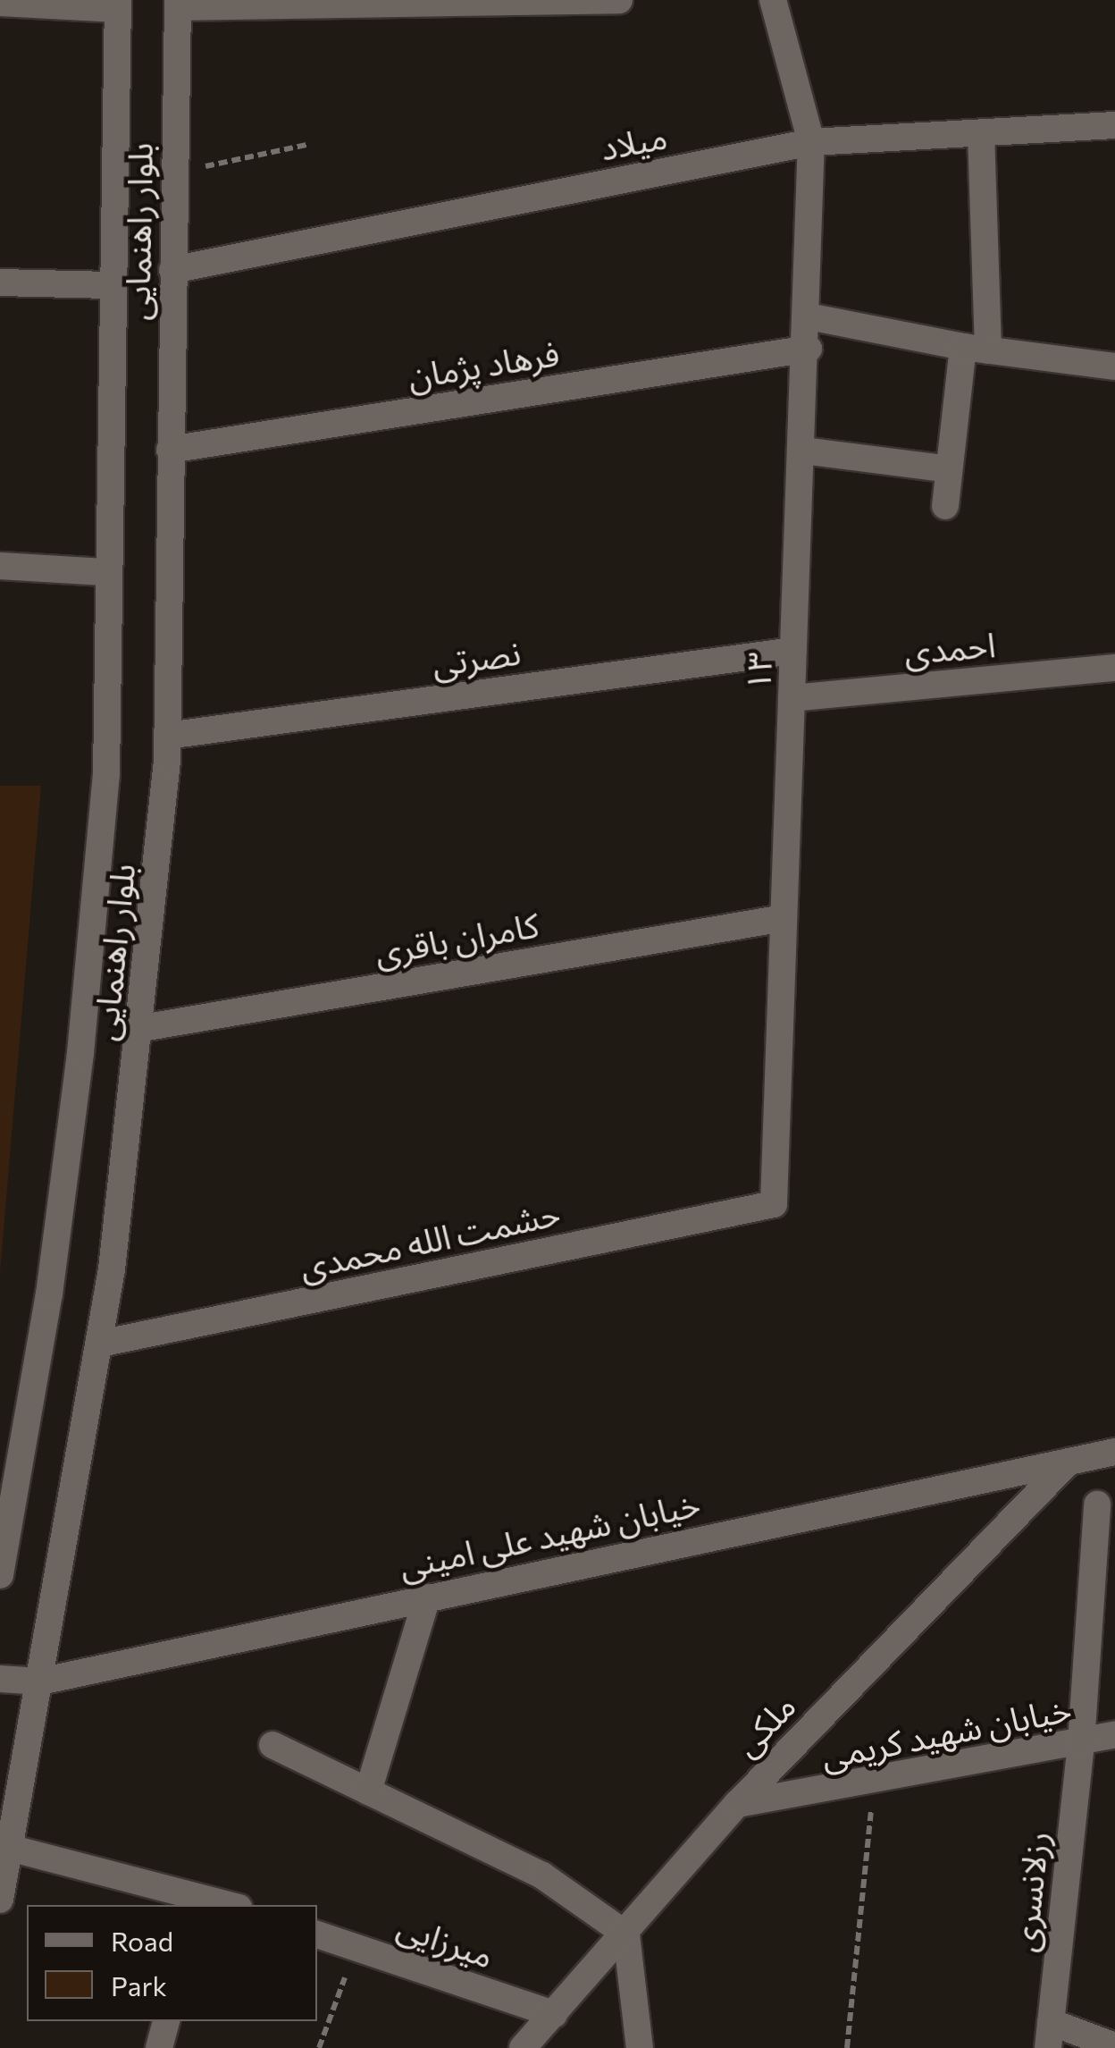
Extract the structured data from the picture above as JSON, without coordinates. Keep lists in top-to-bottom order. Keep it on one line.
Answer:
{"streets":{"street":["میلاد","بلوار راهنمایی","فرهاد پژمان","احمدی","نصرتی","۱۳","کامران باقری","حشمت الله محمدی","خیابان شهید علی امینی","ملکی","خیابان شهید کریمی","رزلانسری","میرزایی"]},"crossings":[["میلاد","بلوار راهنمایی"],["میلاد","۱۳"],["بلوار راهنمایی","فرهاد پژمان"],["بلوار راهنمایی","نصرتی"],["بلوار راهنمایی","کامران باقری"],["بلوار راهنمایی","حشمت الله محمدی"],["بلوار راهنمایی","خیابان شهید علی امینی"],["فرهاد پژمان","۱۳"],["احمدی","۱۳"],["نصرتی","۱۳"],["۱۳","کامران باقری"],["۱۳","حشمت الله محمدی"],["خیابان شهید علی امینی","ملکی"],["ملکی","خیابان شهید کریمی"],["ملکی","میرزایی"],["خیابان شهید کریمی","رزلانسری"]],"legend":["Road","Park"]}
